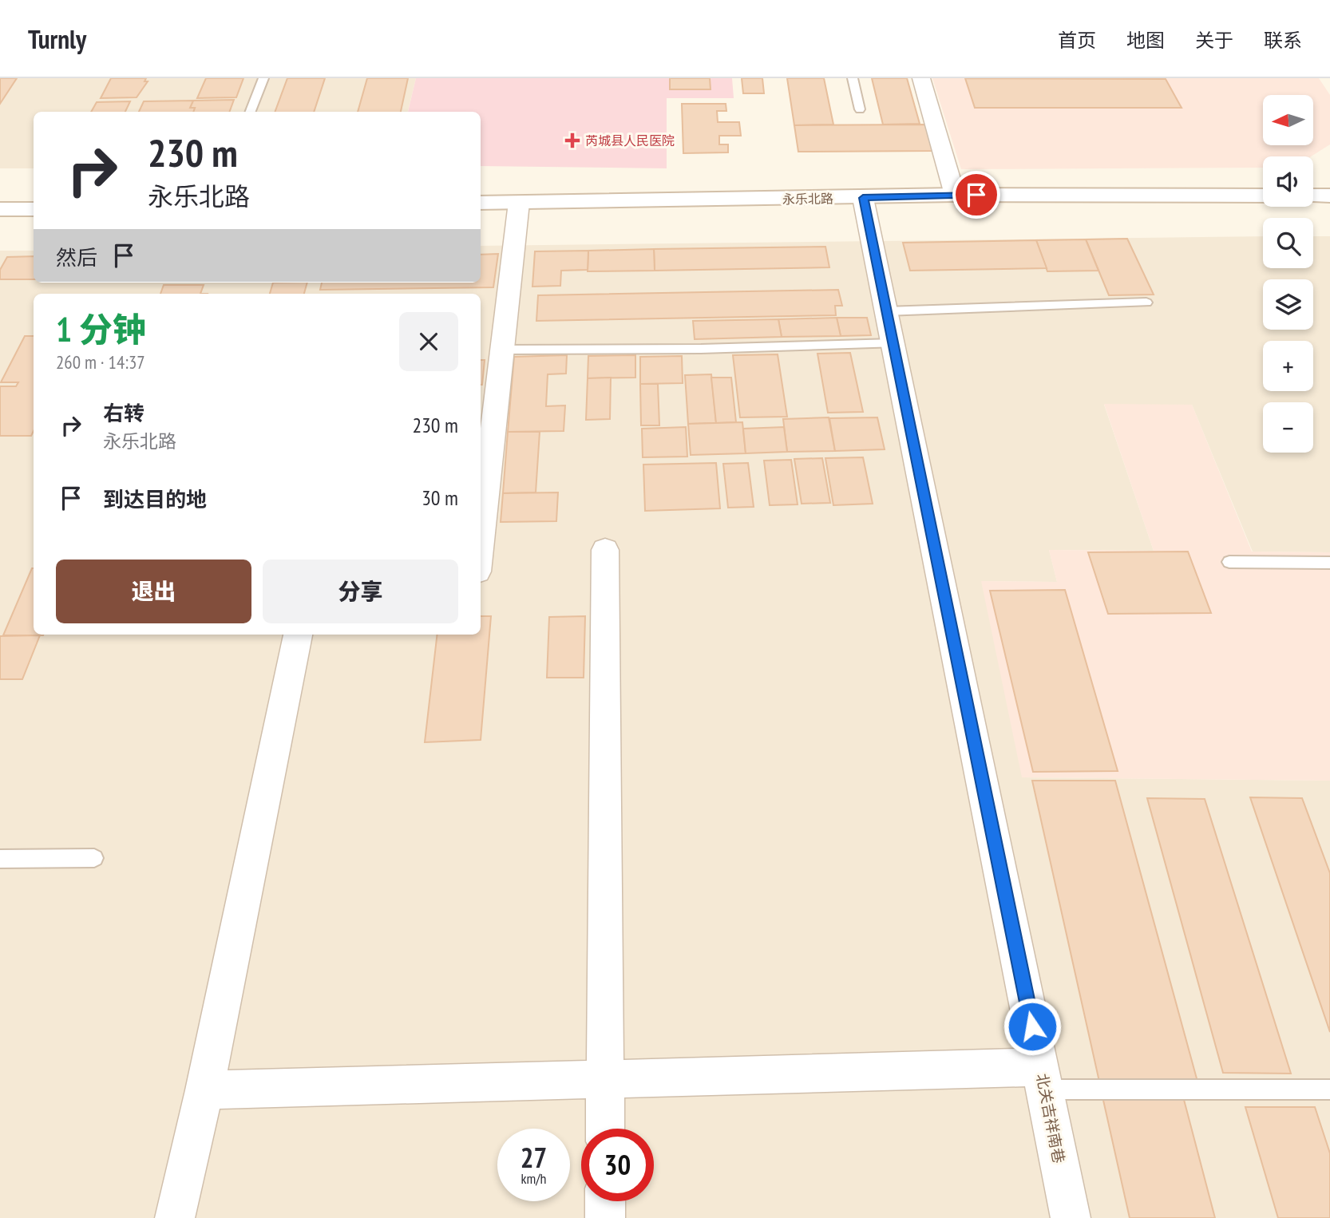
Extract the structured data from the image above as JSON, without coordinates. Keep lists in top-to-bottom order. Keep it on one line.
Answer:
{"streets":{"main road":["永乐北路"],"street":["北关吉祥南巷"]},"crossings":[["永乐北路","北关吉祥南巷"]],"places":{"health":["芮城县人民医院"]},"north":"left","page":{"header":"Turnly","nav":["首页","地图","关于","联系"],"map_buttons":["+","−"],"turn":["230 m","永乐北路"],"then":"然后","heading":["1 分钟","260 m · 14:37"],"list":[{"name":"右转","note":"永乐北路","value":"230 m"},{"name":"到达目的地","value":"30 m"}],"buttons":["退出","分享"],"speed":"27 km/h","limit":"30"}}
